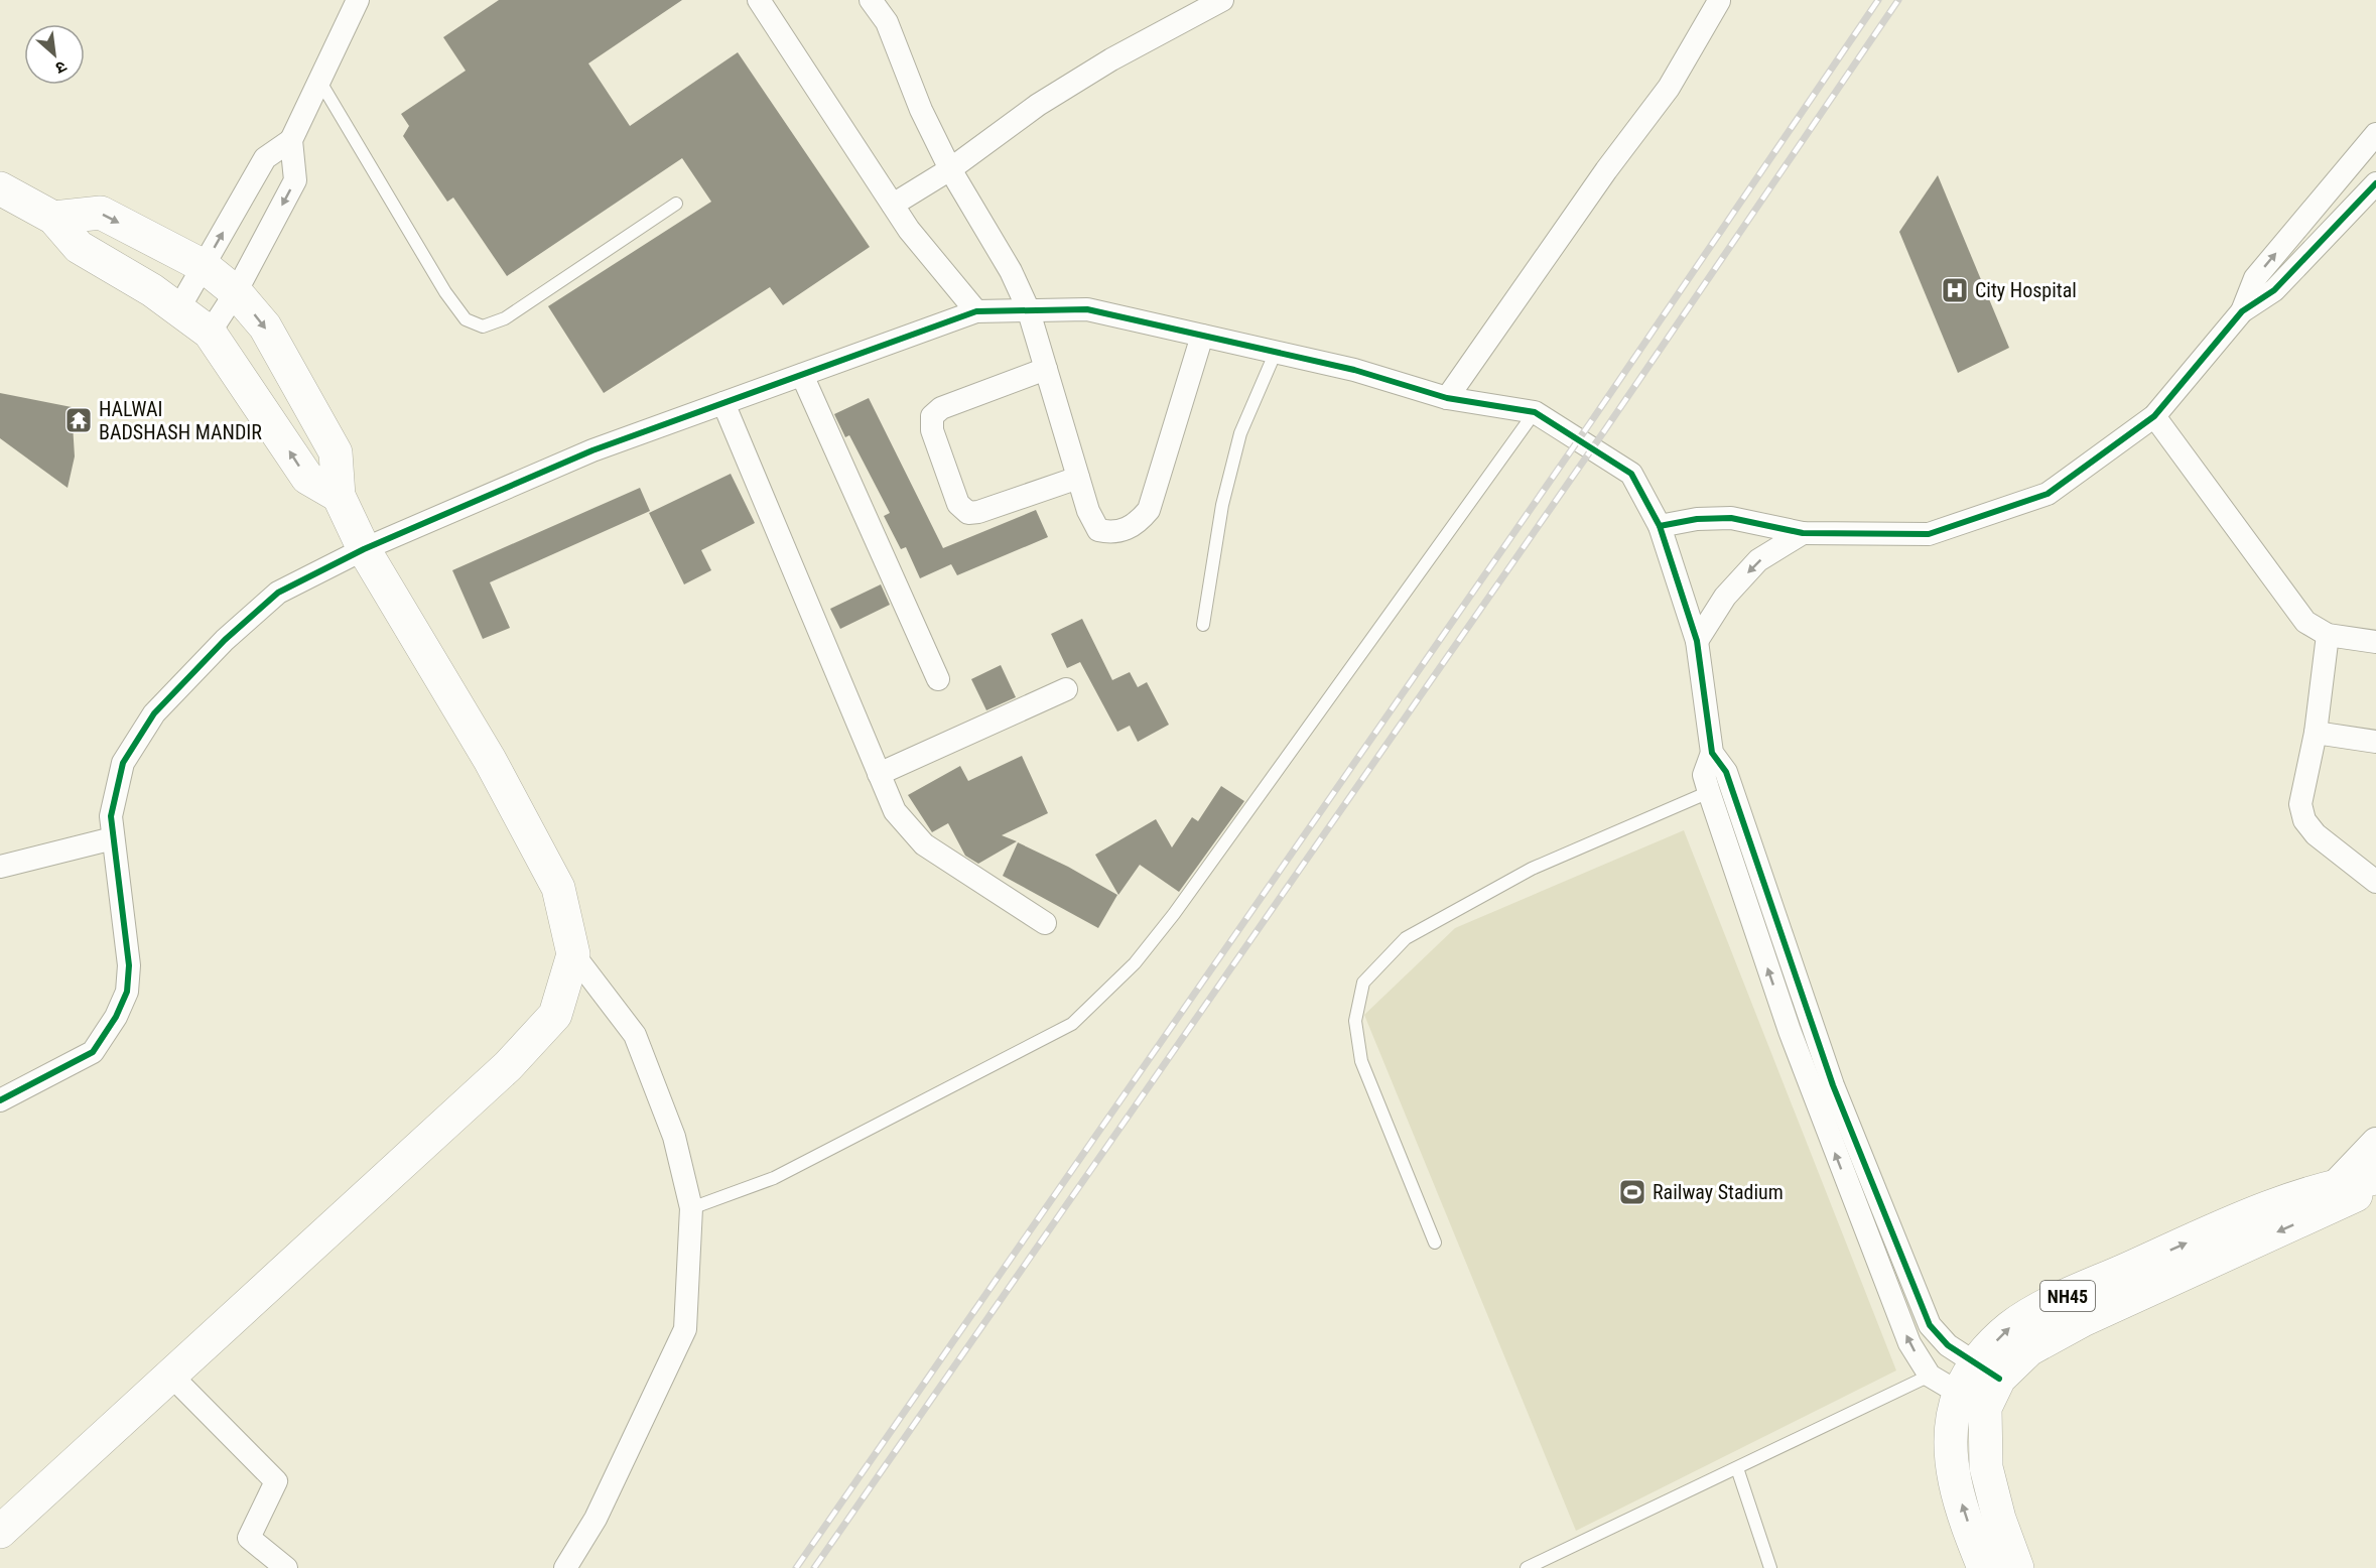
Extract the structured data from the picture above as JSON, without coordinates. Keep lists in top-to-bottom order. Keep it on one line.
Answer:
{"streets":{"main road":["NH45"]},"places":{"hospital":["City Hospital"],"temple":["HALWAI BADSHASH MANDIR"],"sports":["Railway Stadium"]},"north":"bottom right"}
